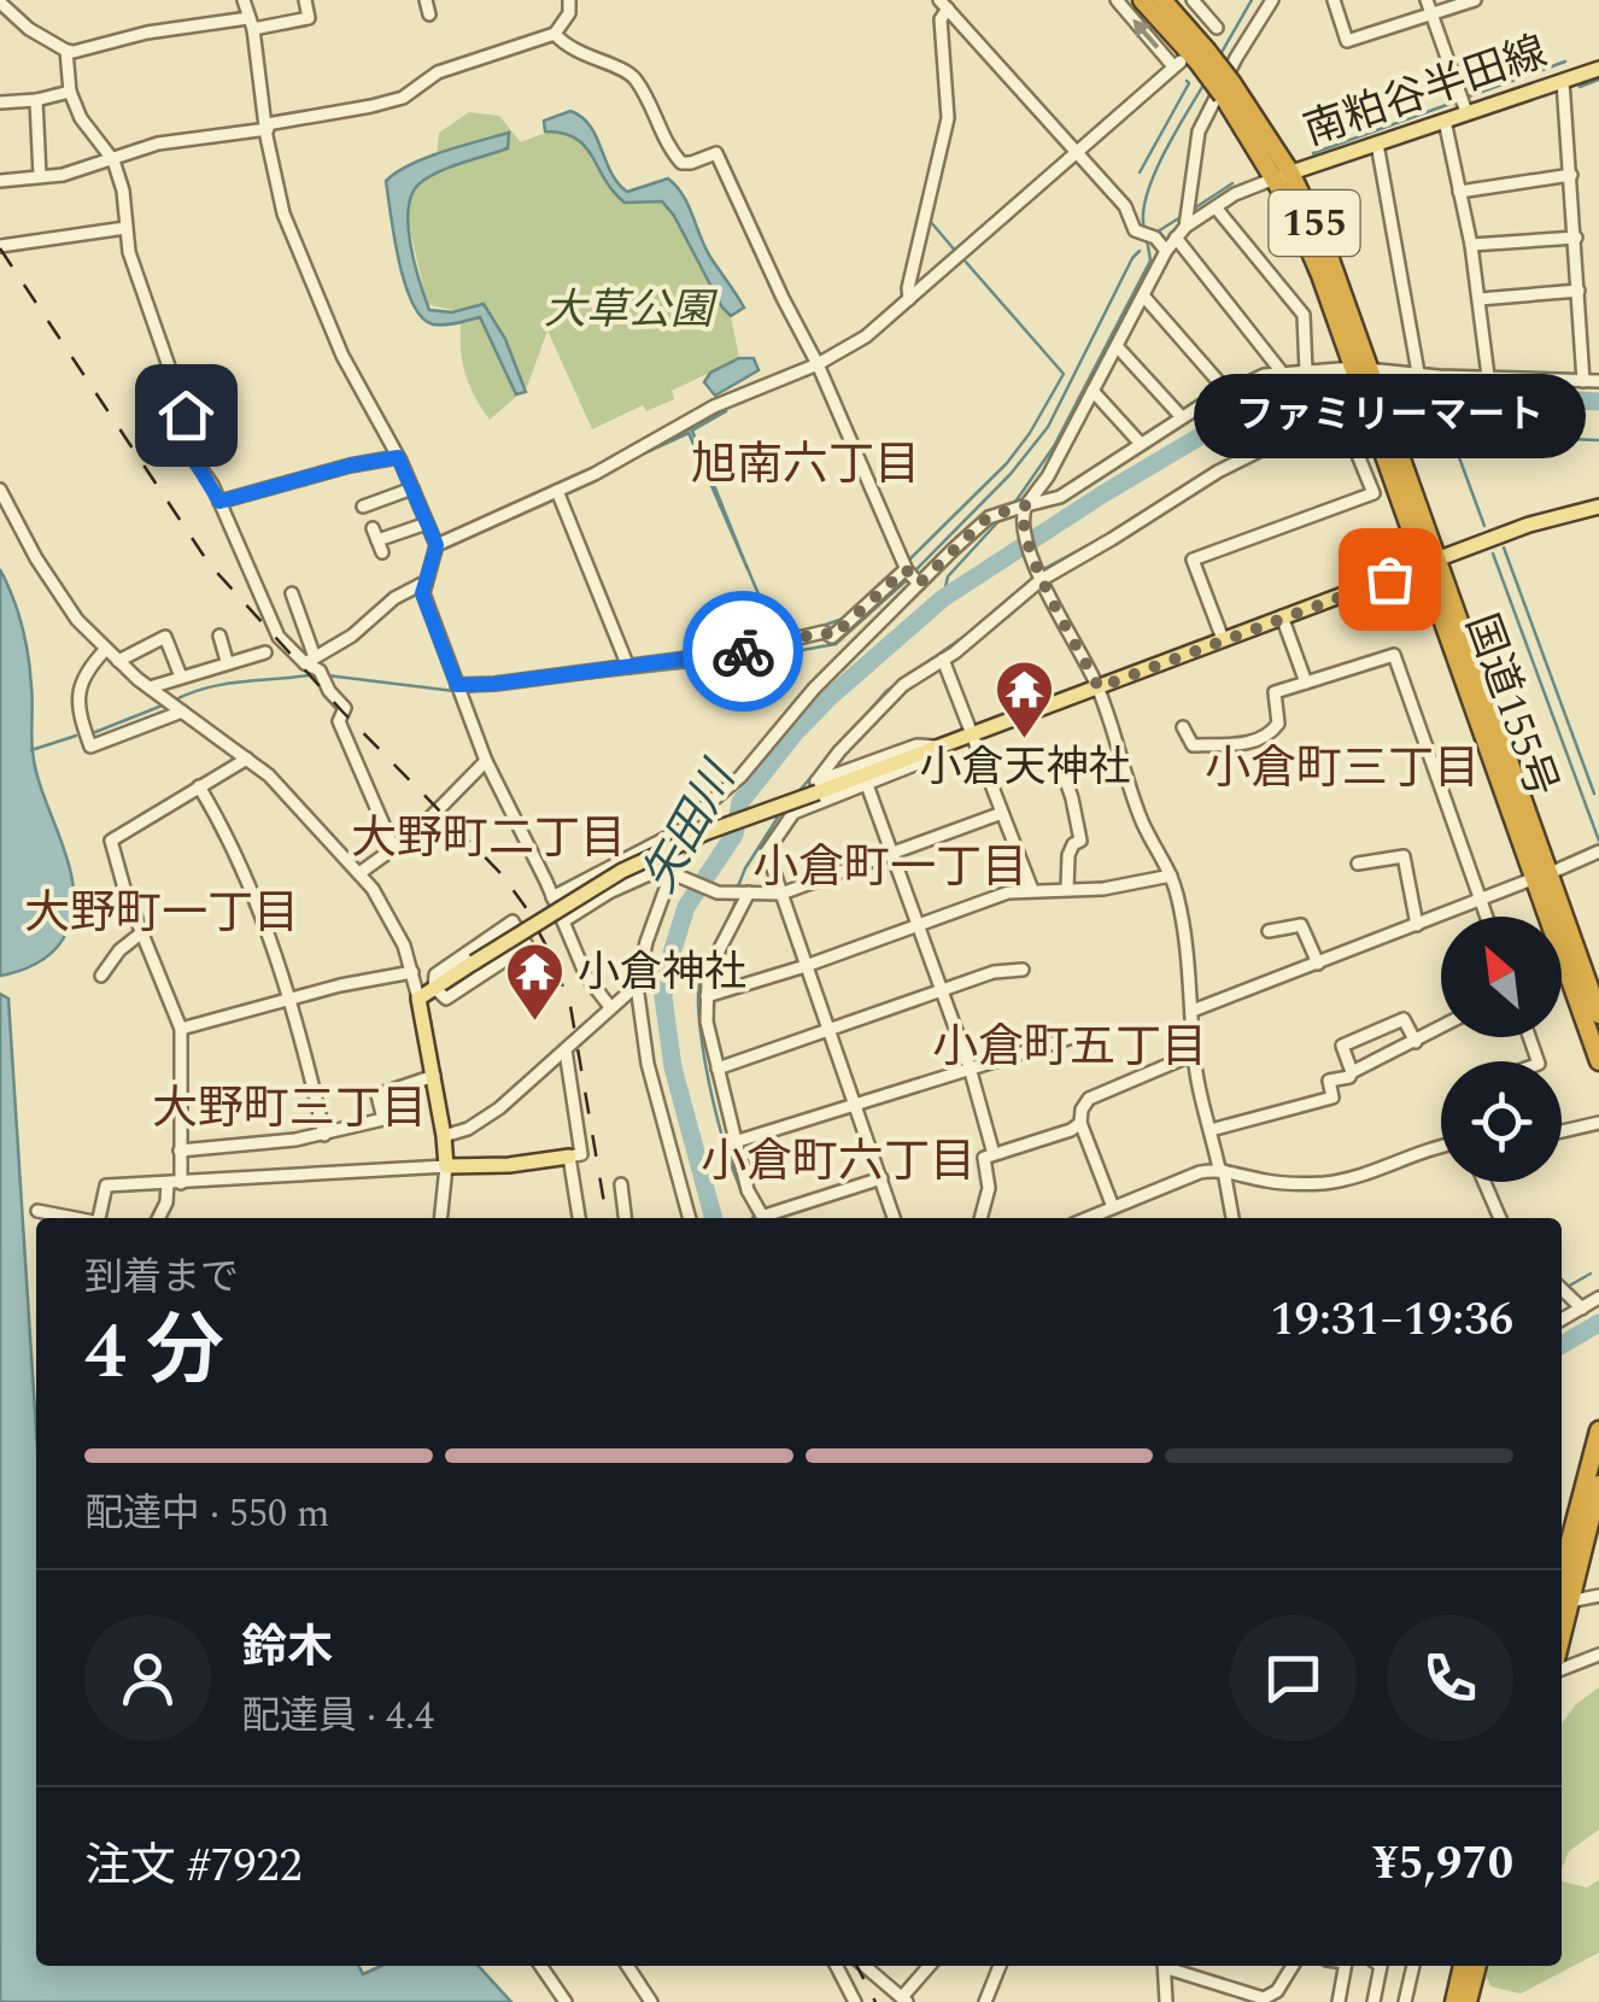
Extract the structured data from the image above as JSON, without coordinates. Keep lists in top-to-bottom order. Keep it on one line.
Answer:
{"streets":{"highway":["155","国道155号"],"main road":["南粕谷半田線"]},"crossings":[["南粕谷半田線","国道155号"]],"districts":["旭南六丁目","小倉町三丁目","大野町二丁目","小倉町一丁目","大野町一丁目","小倉町五丁目","大野町三丁目","小倉町六丁目"],"water":["矢田川"],"parks":["大草公園"],"places":{"other":["ファミリーマート"],"temple":["小倉天神社","小倉神社"]},"north":"top left","page":{"bubble":"ファミリーマート","heading":["4 分","到着まで","19:31–19:36"],"panel":["鈴木","配達員 · 4.4","注文 #7922","¥5,970"],"bar":"配達中 · 550 m"}}
